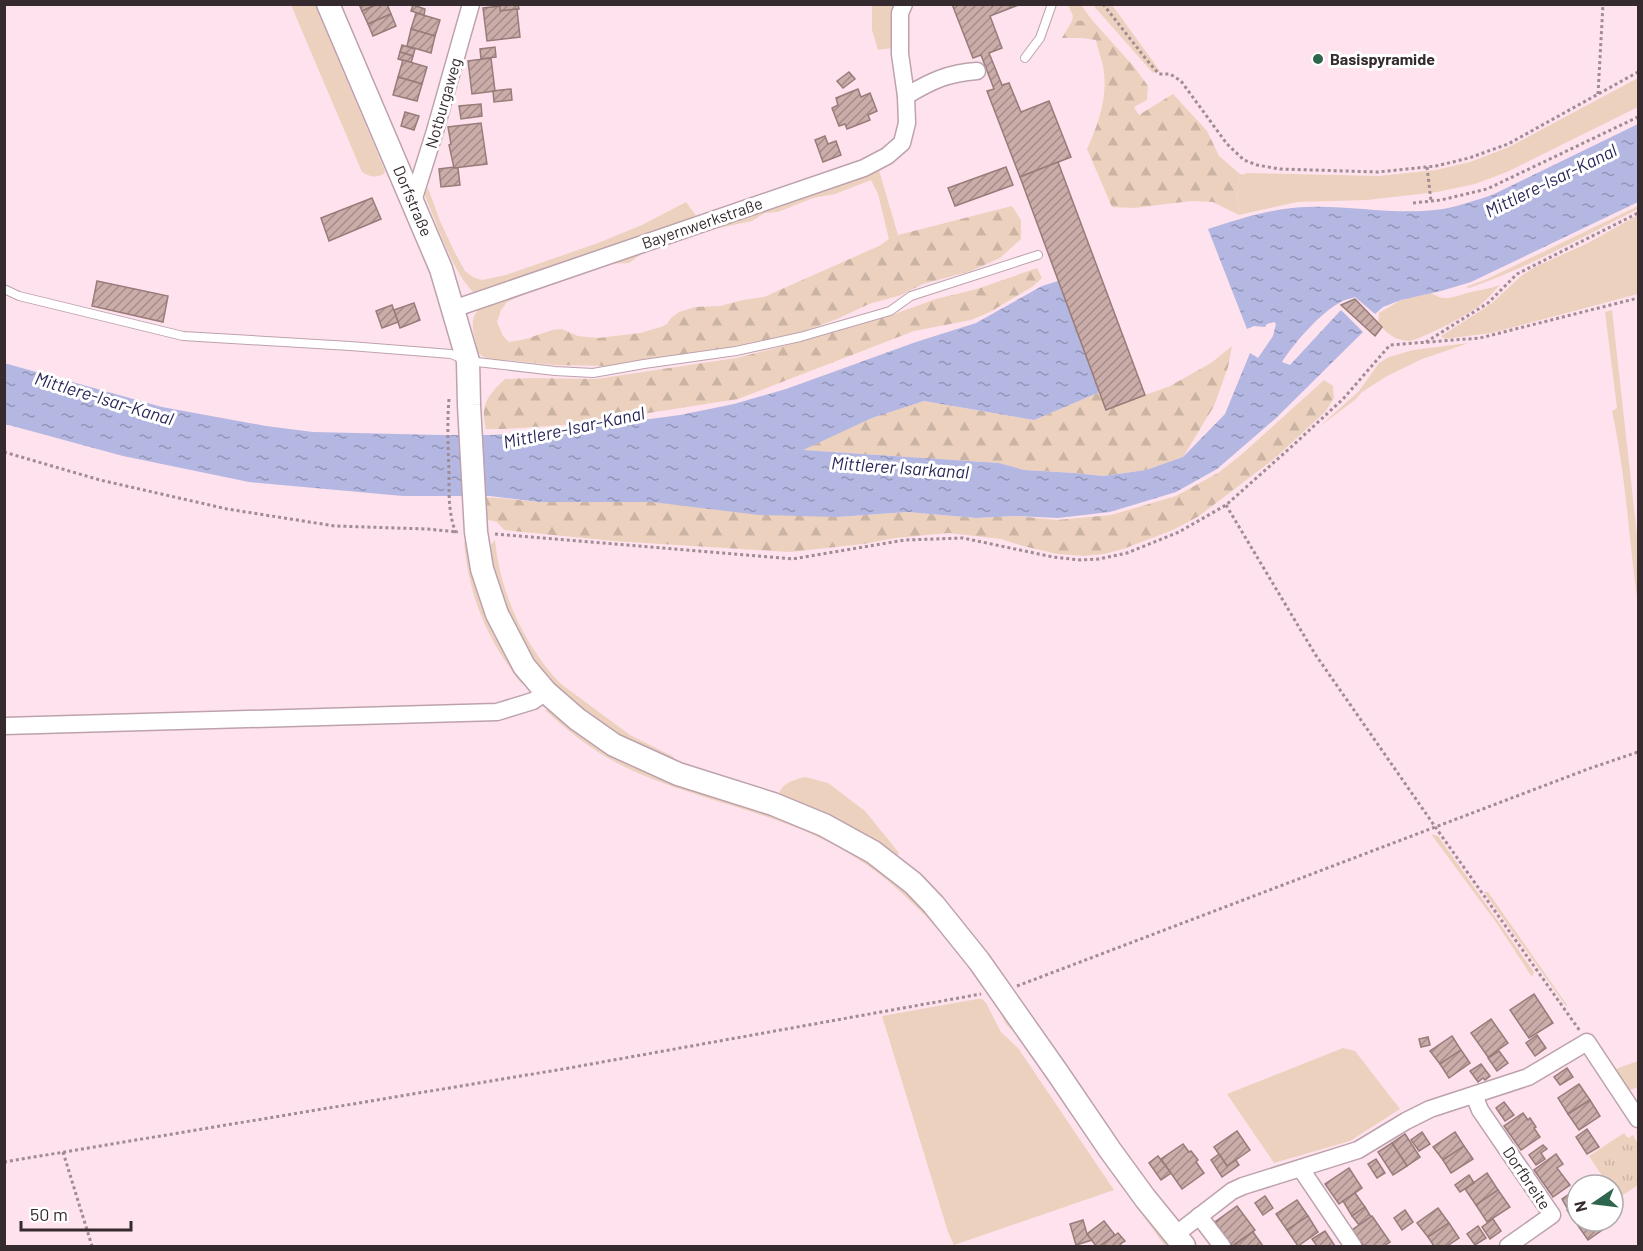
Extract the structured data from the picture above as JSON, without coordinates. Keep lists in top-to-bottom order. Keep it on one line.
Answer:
{"streets":{"street":["Notburgaweg","Dorfstraße","Bayernwerkstraße","Dorfbreite"]},"crossings":[["Notburgaweg","Dorfstraße"],["Dorfstraße","Bayernwerkstraße"]],"water":["Mittlere-Isar-Kanal","Mittlerer Isarkanal"],"places":["Basispyramide"],"scale_bar":"50 m","north":"left"}
